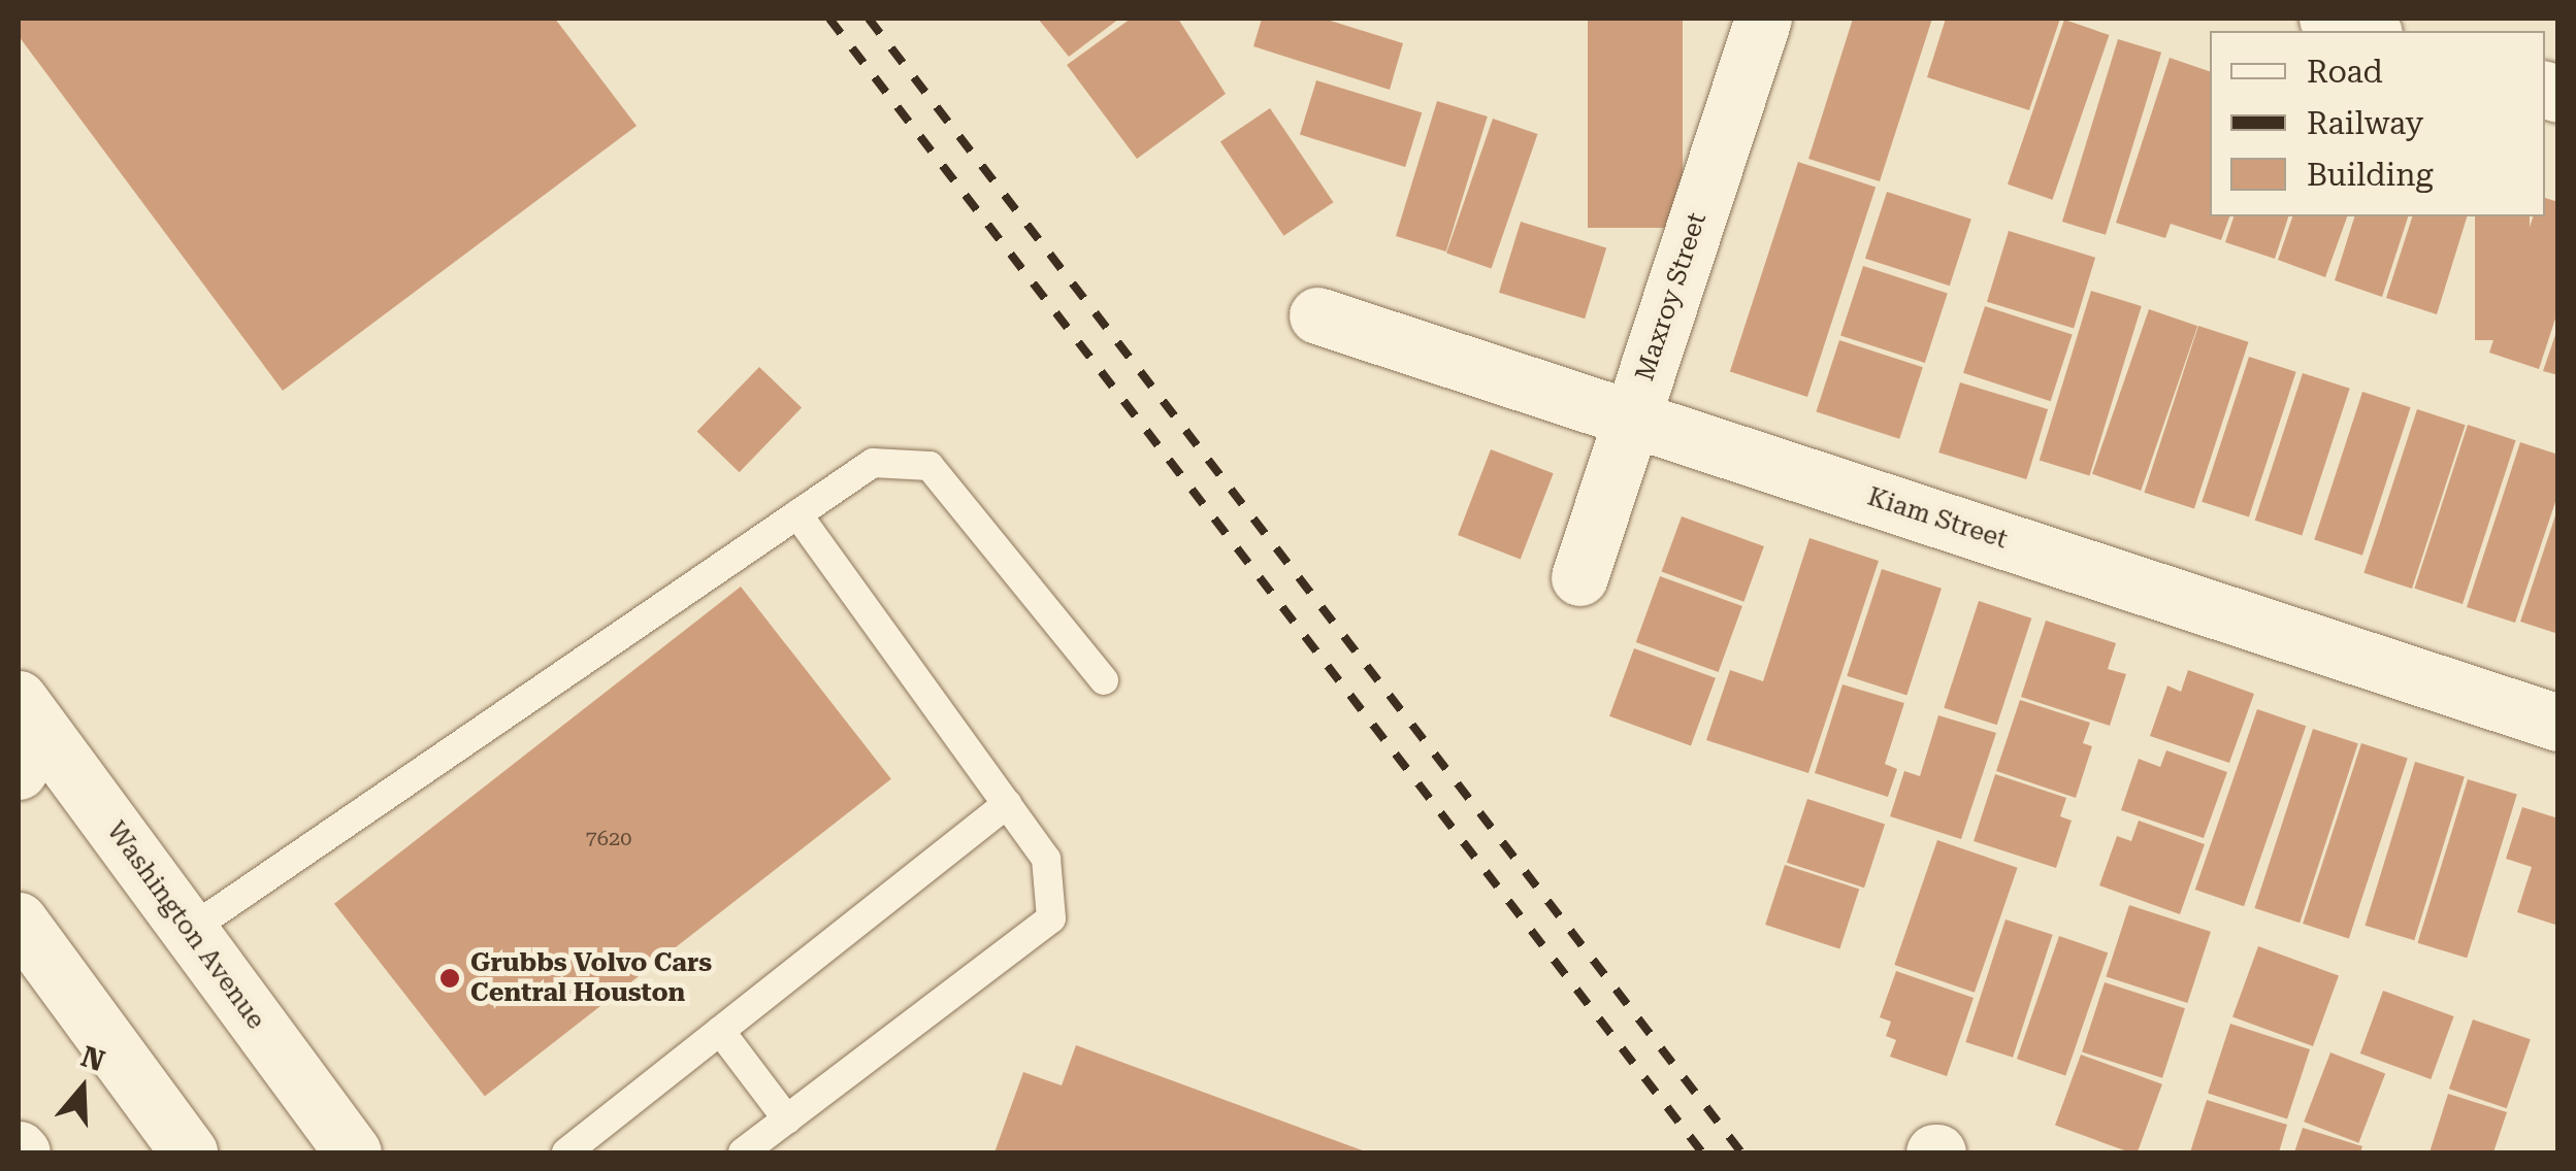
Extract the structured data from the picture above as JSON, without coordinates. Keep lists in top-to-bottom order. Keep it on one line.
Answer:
{"streets":{"street":["Maxroy Street","Kiam Street","Washington Avenue"]},"crossings":[["Maxroy Street","Kiam Street"]],"places":["Grubbs Volvo Cars Central Houston"],"house_numbers":["7620"],"legend":["Road","Railway","Building"],"north":"top"}
